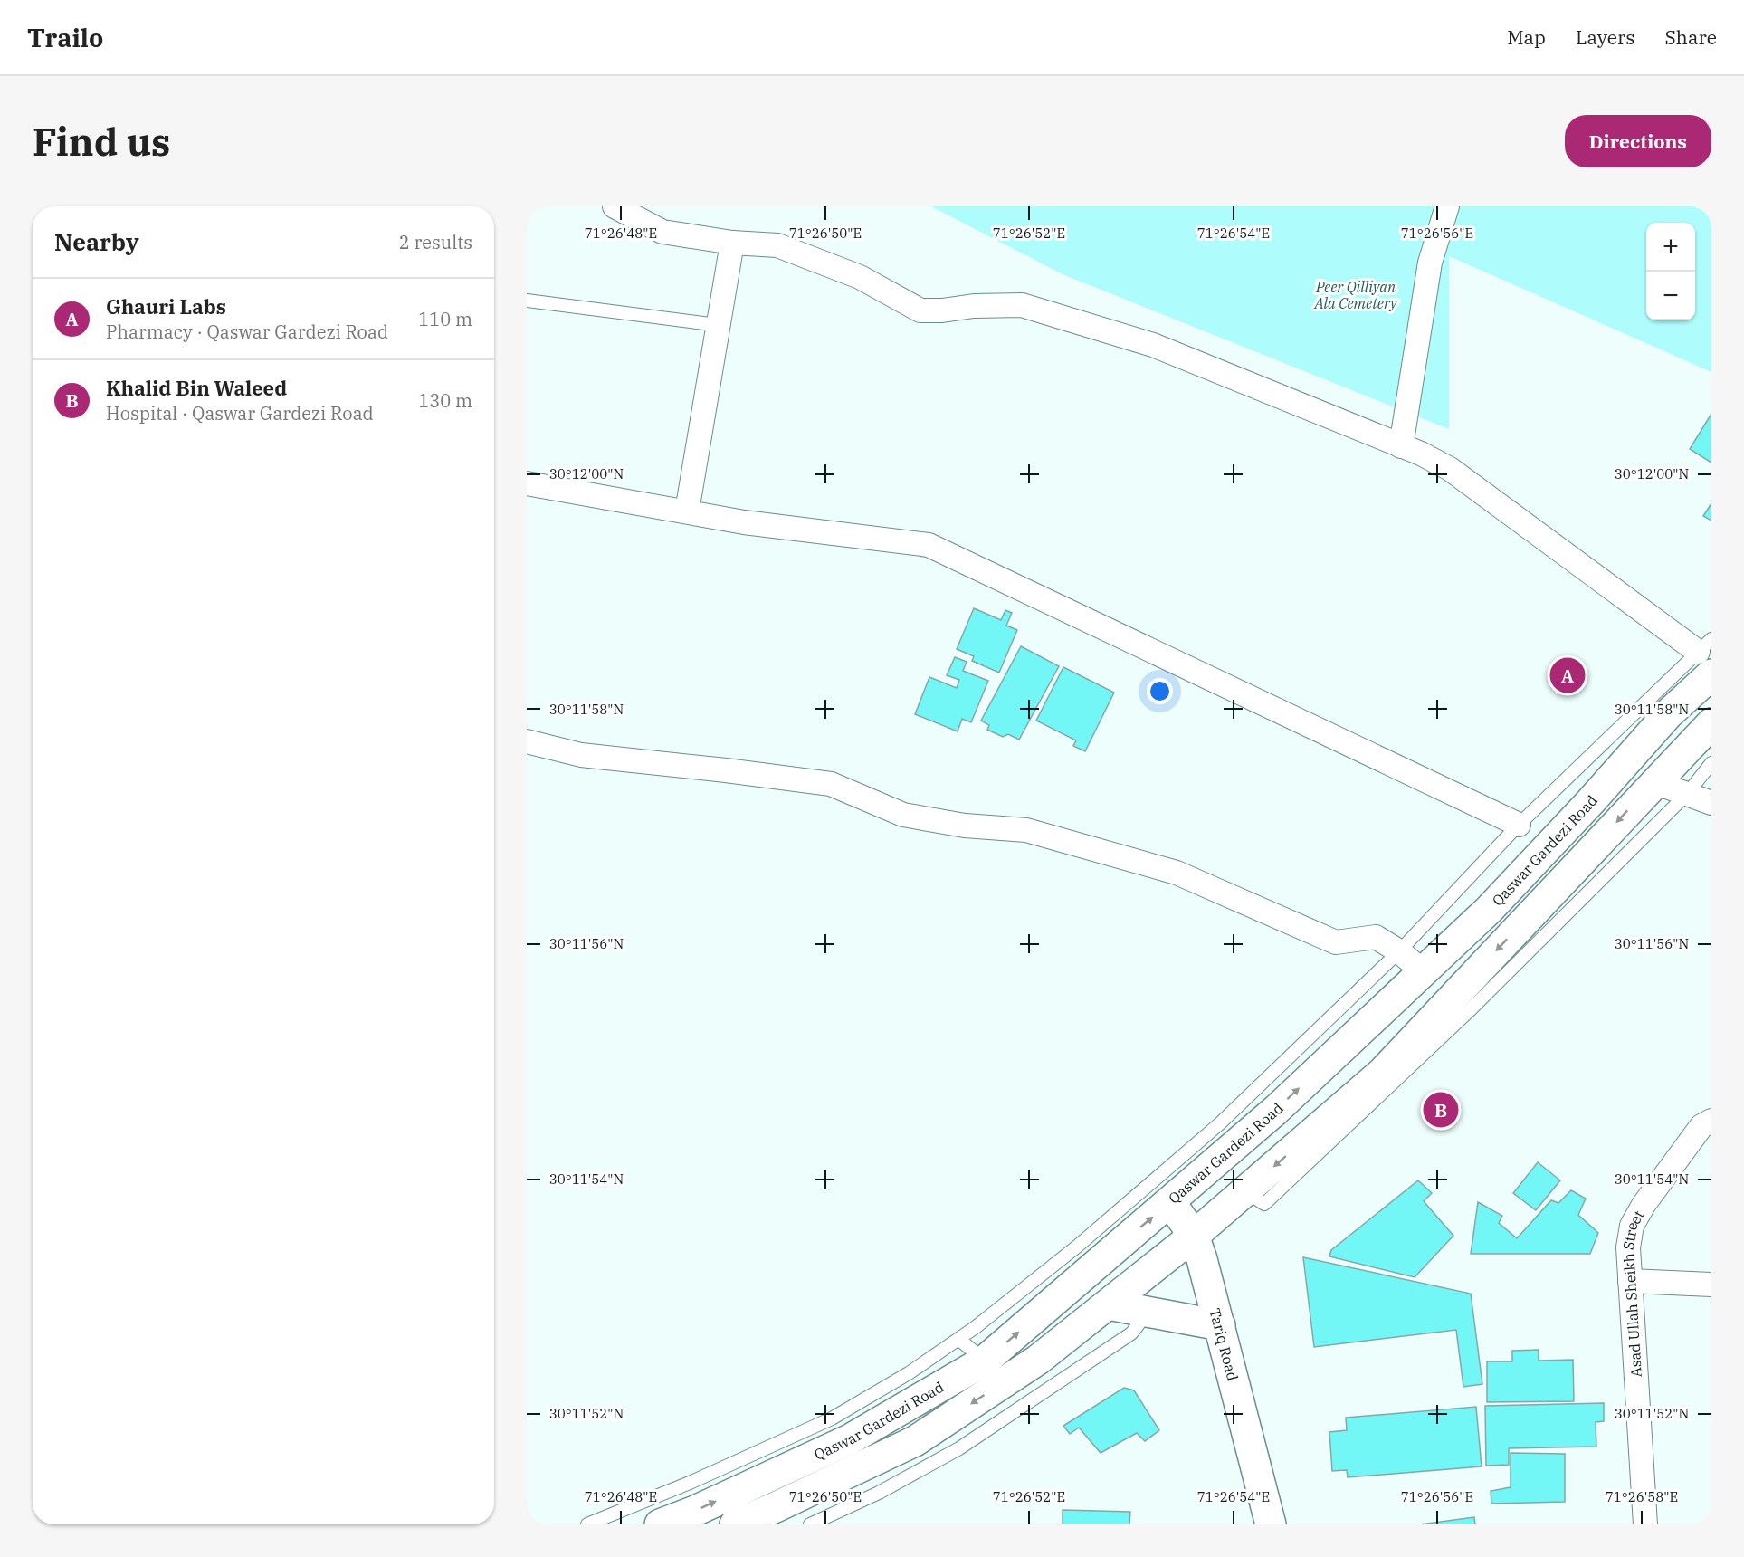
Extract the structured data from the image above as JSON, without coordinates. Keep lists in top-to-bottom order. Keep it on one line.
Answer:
{"streets":{"main road":["Qaswar Gardezi Road","Tariq Road"],"street":["Asad Ullah Sheikh Street"]},"crossings":[["Qaswar Gardezi Road","Tariq Road"]],"parks":["Peer Qilliyan Ala Cemetery"],"page":{"header":"Trailo","nav":["Map","Layers","Share"],"buttons":"Directions","title":"Find us","heading":["Nearby","2 results"],"map_buttons":["+","−"],"list":[{"mark":"A","name":"Ghauri Labs","note":"Pharmacy · Qaswar Gardezi Road","value":"110 m"},{"mark":"B","name":"Khalid Bin Waleed","note":"Hospital · Qaswar Gardezi Road","value":"130 m"}],"pins":["A","B"]},"coordinates":["71°26'48\"E","71°26'50\"E","71°26'52\"E","71°26'54\"E","71°26'56\"E","30°12'00\"N","30°11'58\"N","30°11'56\"N","30°11'54\"N","30°11'52\"N","71°26'58\"E"]}
